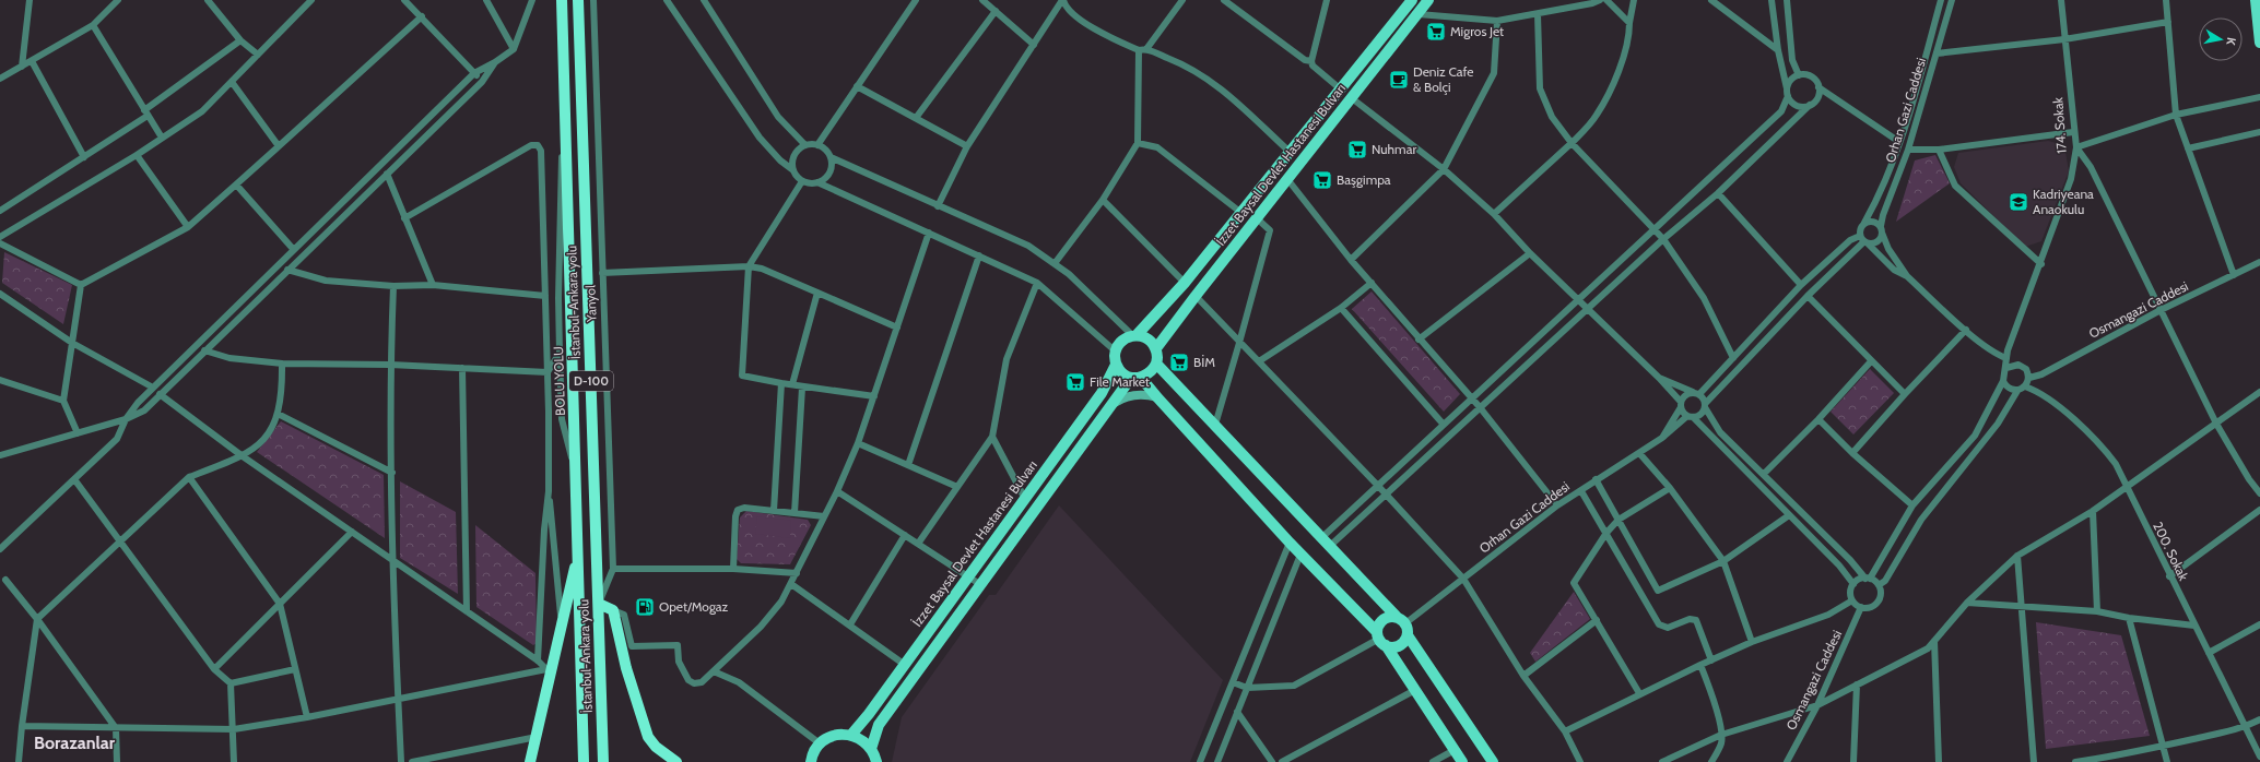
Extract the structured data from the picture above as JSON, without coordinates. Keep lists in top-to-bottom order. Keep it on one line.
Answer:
{"streets":{"highway":["İstanbul-Ankara yolu","BOLU YOLU","D-100"],"main road":["İzzet Baysal Devlet Hastanesi Bulvarı"],"street":["Orhan Gazi Caddesi","174. Sokak","Yanyol","Osmangazi Caddesi","200. Sokak"]},"crossings":[["174. Sokak","Osmangazi Caddesi"],["174. Sokak","200. Sokak"],["İstanbul-Ankara yolu","Yanyol"],["Osmangazi Caddesi","200. Sokak"]],"districts":["Borazanlar"],"places":{"supermarket":["Migros Jet","Nuhmar","Başgimpa","BİM","File Market"],"cafe":["Deniz Cafe & Bolçi"],"school or university":["Kadriyeana Anaokulu"],"fuel station":["Opet/Mogaz"]},"north":"right"}
